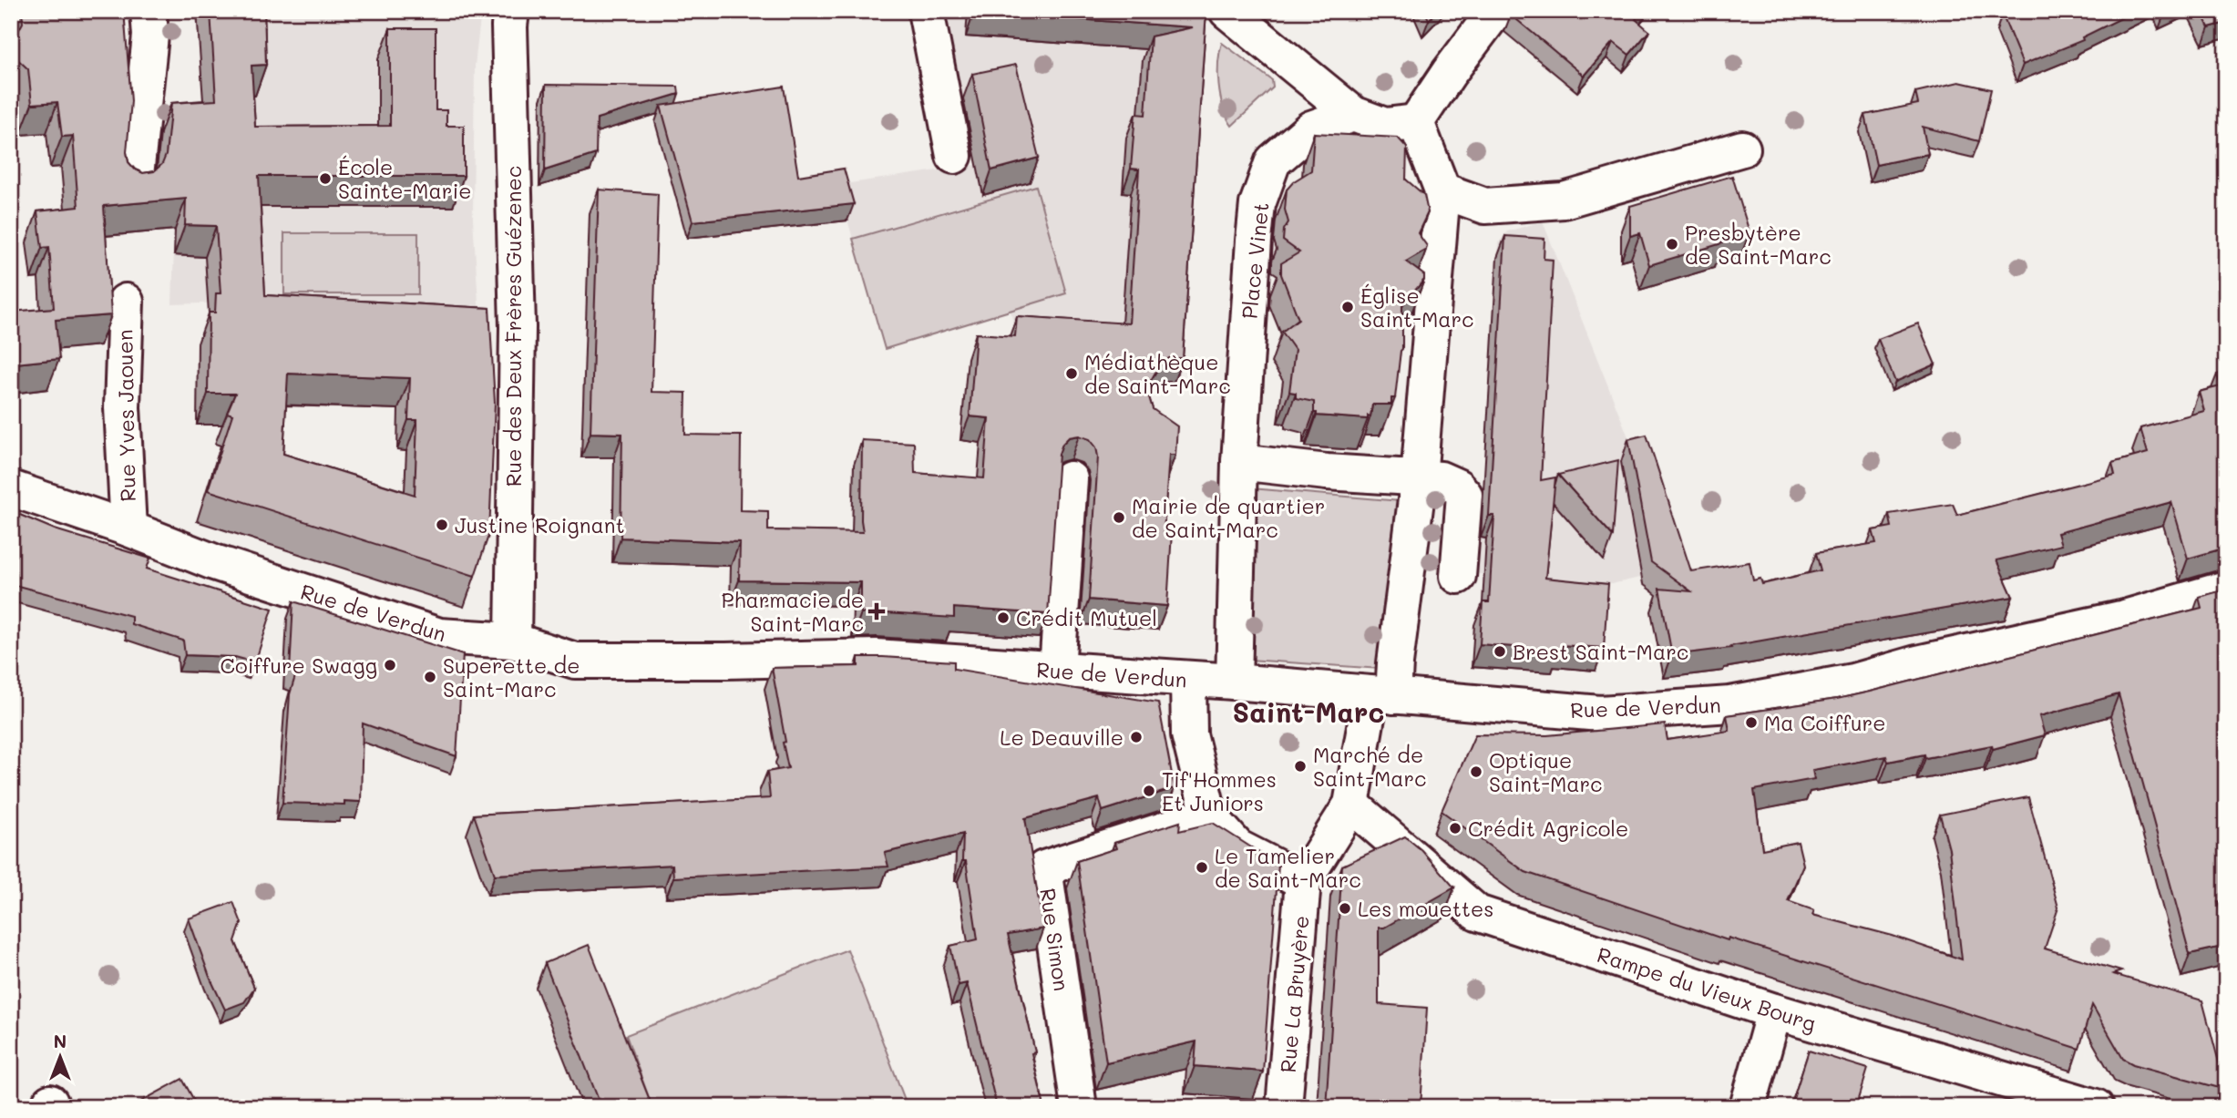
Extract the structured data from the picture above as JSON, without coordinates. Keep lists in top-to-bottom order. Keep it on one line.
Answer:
{"streets":{"street":["Place Vinet","Rue des Deux Frères Guézenec","Rue Yves Jaouen","Rue de Verdun","Rue Simon","Rampe du Vieux Bourg","Rue La Bruyère"]},"crossings":[["Place Vinet","Rue de Verdun"],["Rue des Deux Frères Guézenec","Rue de Verdun"],["Rue Yves Jaouen","Rue de Verdun"]],"districts":["Saint-Marc"],"places":{"other":["École Sainte-Marie","Presbytère de Saint-Marc","Église Saint-Marc","Médiathèque de Saint-Marc","Mairie de quartier de Saint-Marc","Justine Roignant","Crédit Mutuel","Brest Saint-Marc","Coiffure Swagg","Superette de Saint-Marc","Ma Coiffure","Le Deauville","Marché de Saint-Marc","Optique Saint-Marc","Tif'Hommes Et Juniors","Crédit Agricole","Le Tamelier de Saint-Marc","Les mouettes"],"health":["Pharmacie de Saint-Marc"]},"north":"top"}
